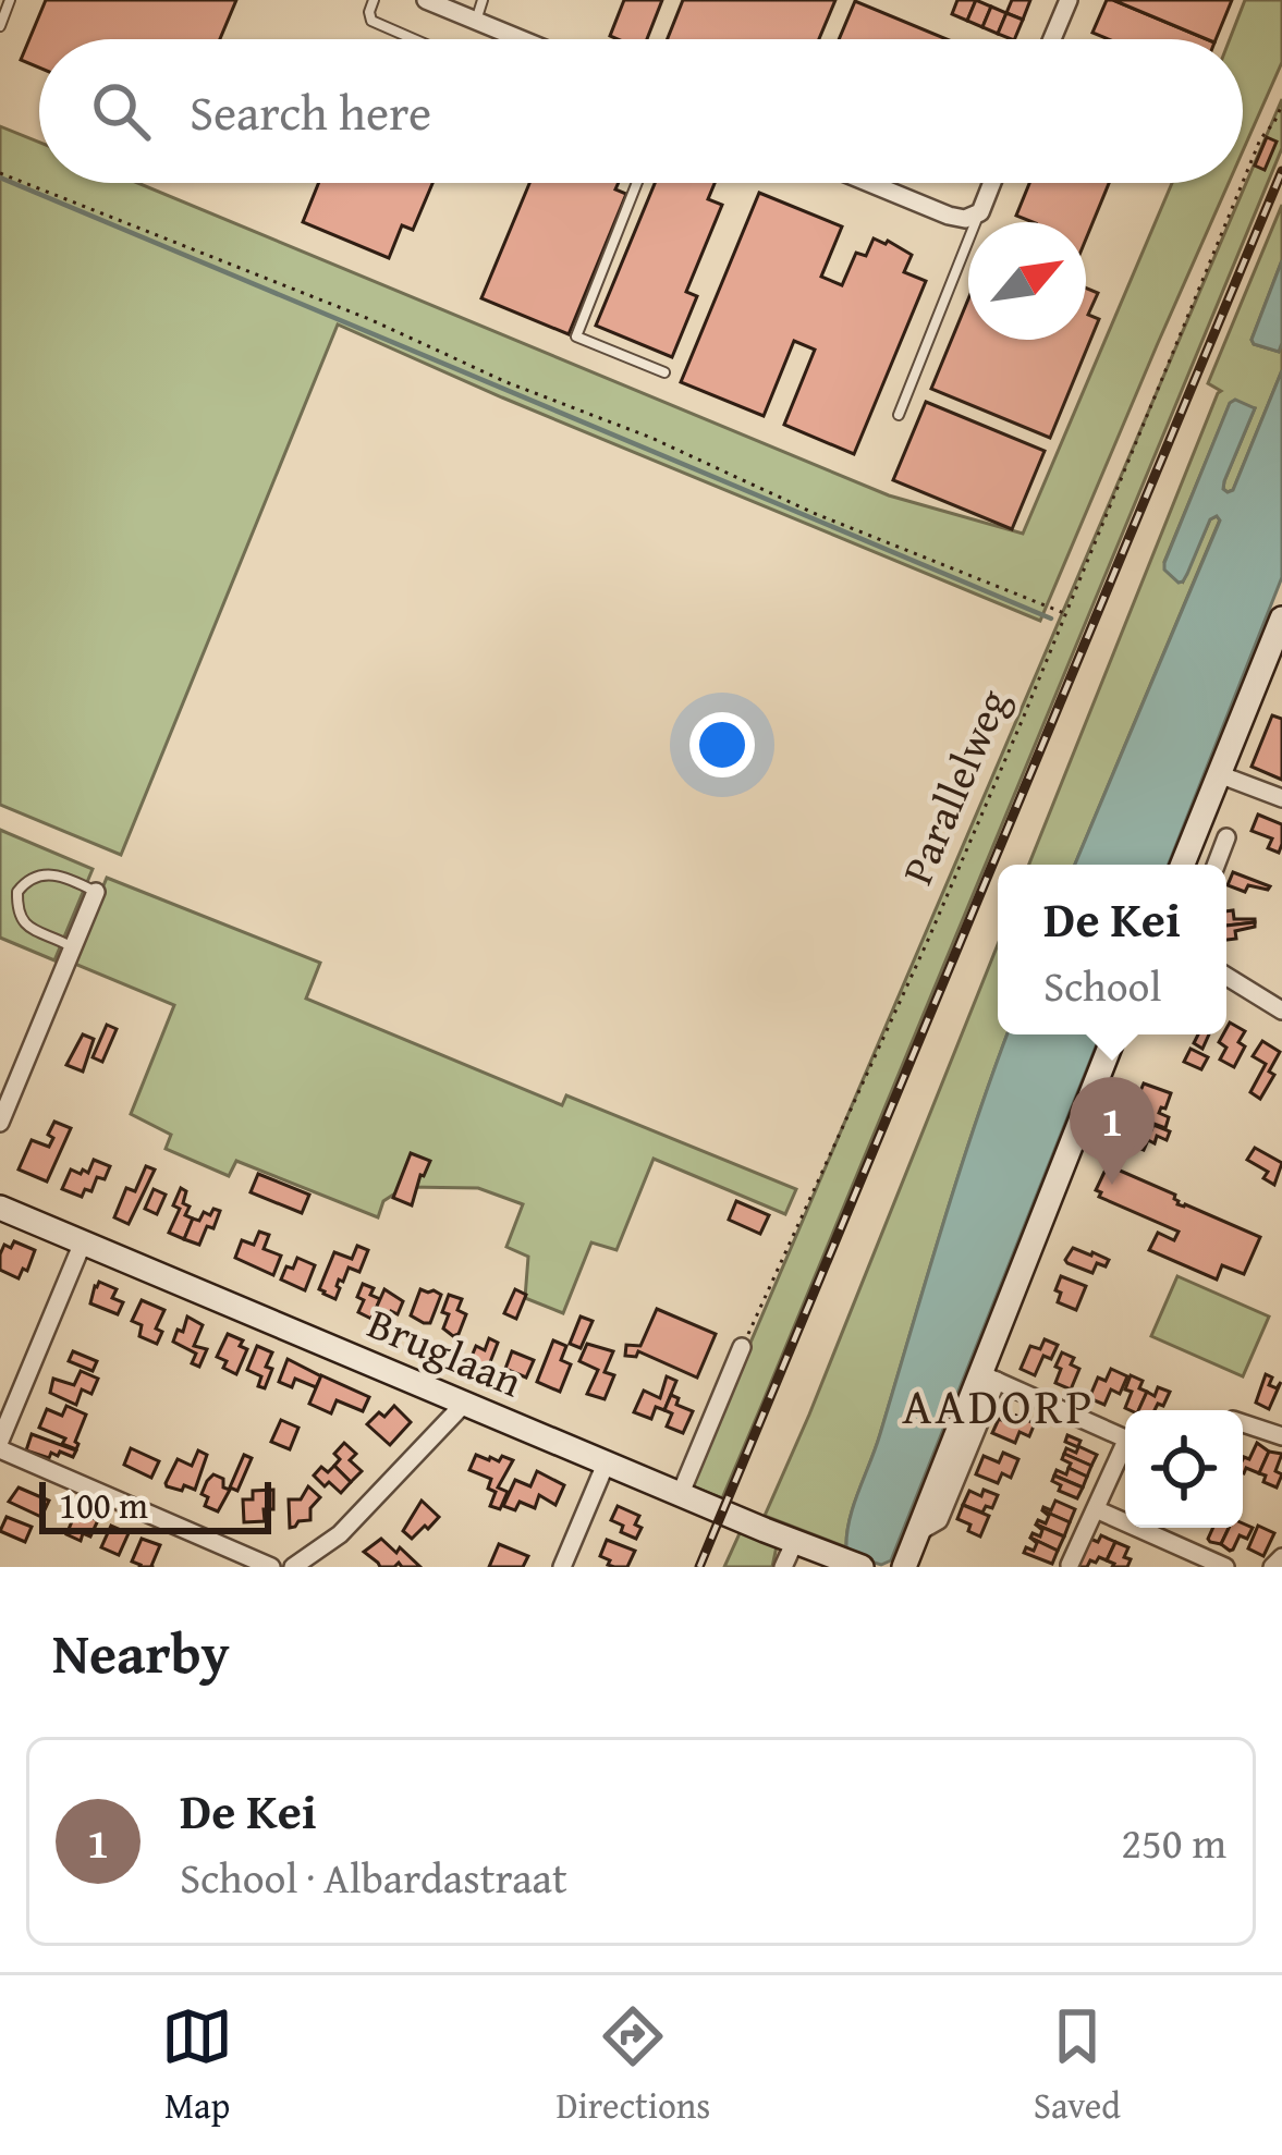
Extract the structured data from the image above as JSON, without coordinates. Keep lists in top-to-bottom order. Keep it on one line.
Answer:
{"streets":{"street":["Bruglaan"],"path":["Parallelweg"]},"districts":["AADORP"],"scale_bar":"100 m","north":"top right","page":{"search":"Search here","popup":["De Kei","School"],"pins":"1","scale":"100 m","heading":"Nearby","list":[{"mark":"1","name":"De Kei","note":"School · Albardastraat","value":"250 m"}],"nav":["Map","Directions","Saved"]}}
